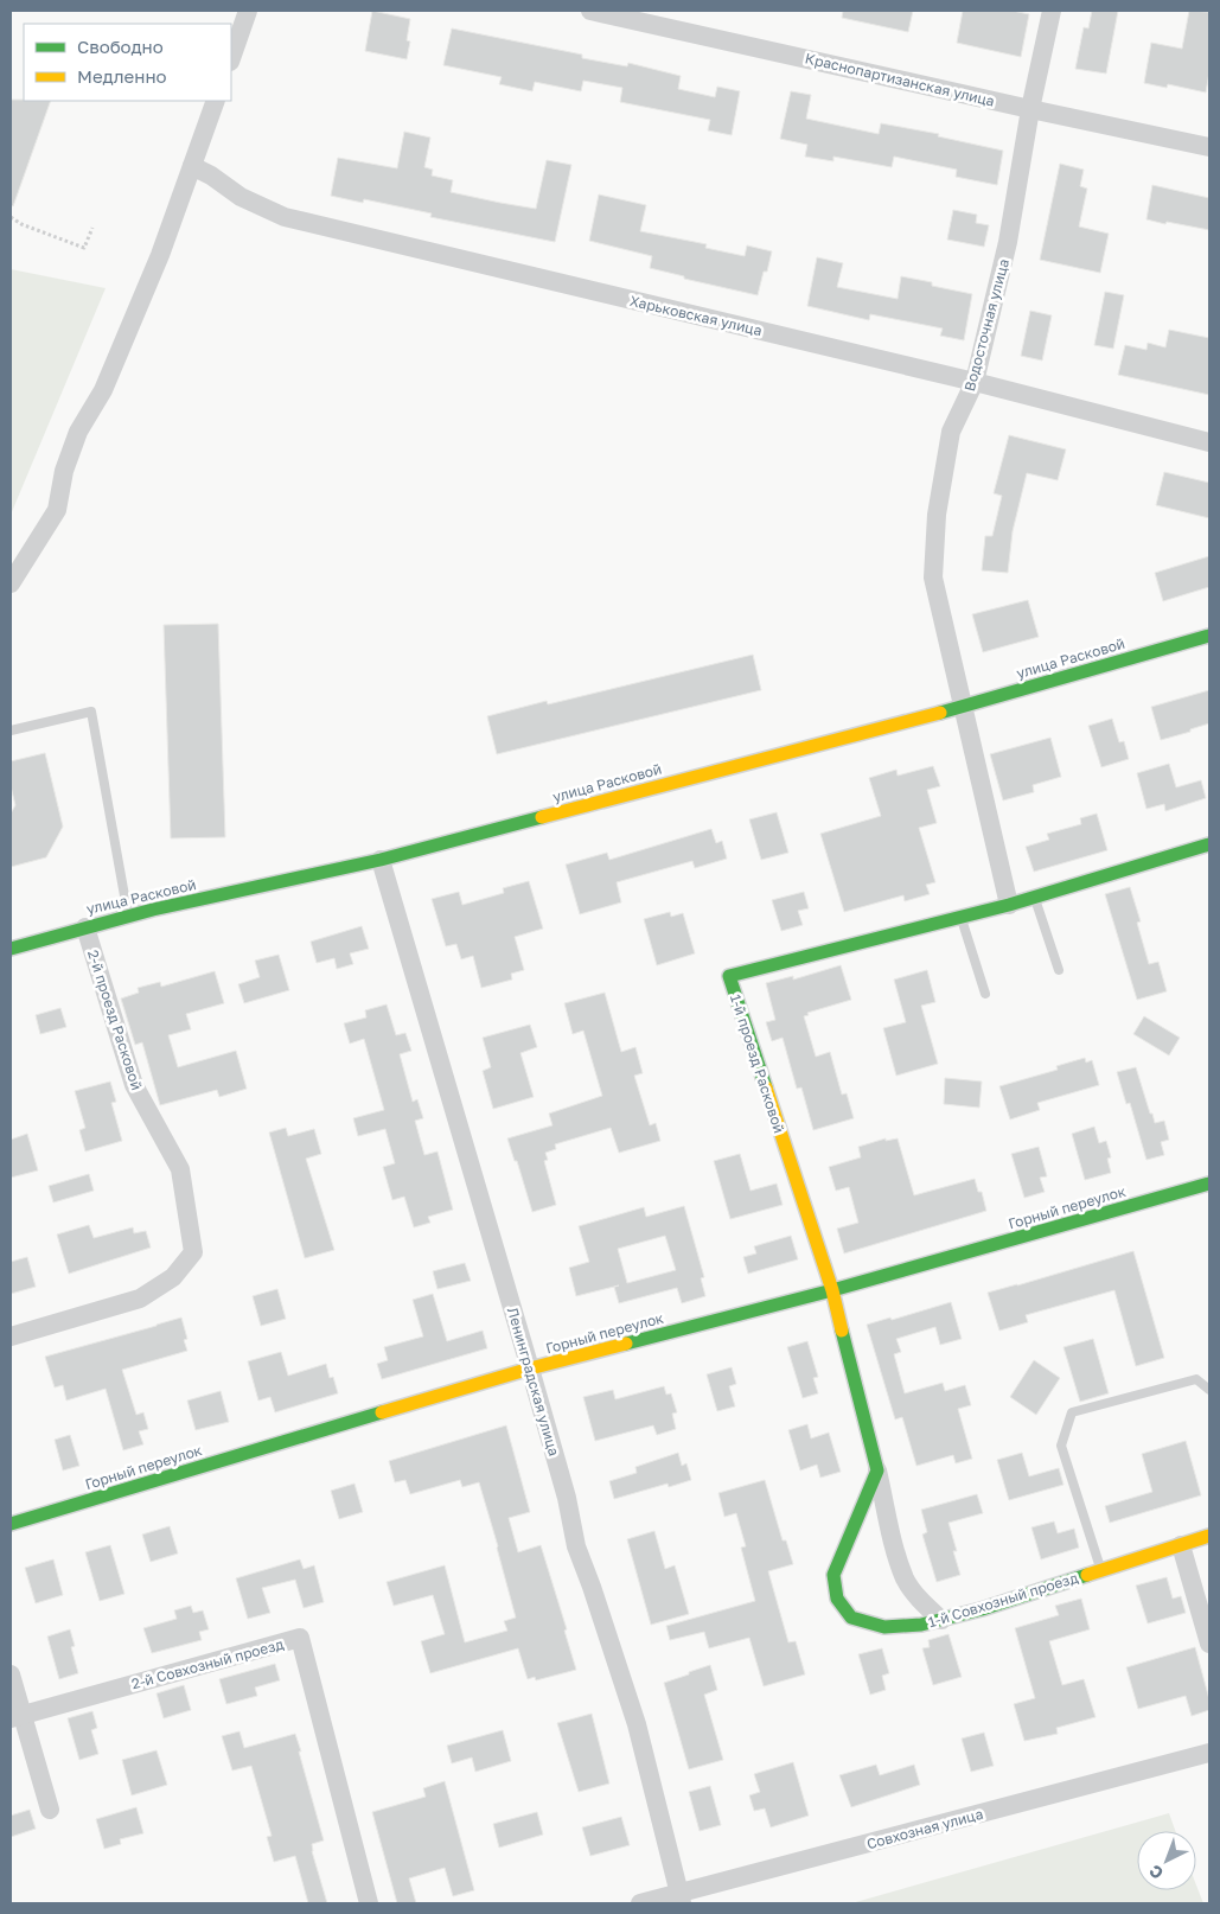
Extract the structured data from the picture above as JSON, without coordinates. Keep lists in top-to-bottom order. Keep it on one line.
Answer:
{"streets":{"street":["Краснопартизанская улица","Харьковская улица","Водосточная улица","улица Расковой","2-й проезд Расковой","1-й проезд Расковой","Горный переулок","Ленинградская улица","1-й Совхозный проезд","2-й Совхозный проезд","Совхозная улица"]},"crossings":[["Краснопартизанская улица","Водосточная улица"],["Харьковская улица","Водосточная улица"],["Водосточная улица","улица Расковой"],["улица Расковой","2-й проезд Расковой"],["улица Расковой","Ленинградская улица"],["1-й проезд Расковой","Горный переулок"],["Горный переулок","Ленинградская улица"],["Ленинградская улица","Совхозная улица"]],"legend":["Свободно","Медленно"],"north":"bottom left"}
